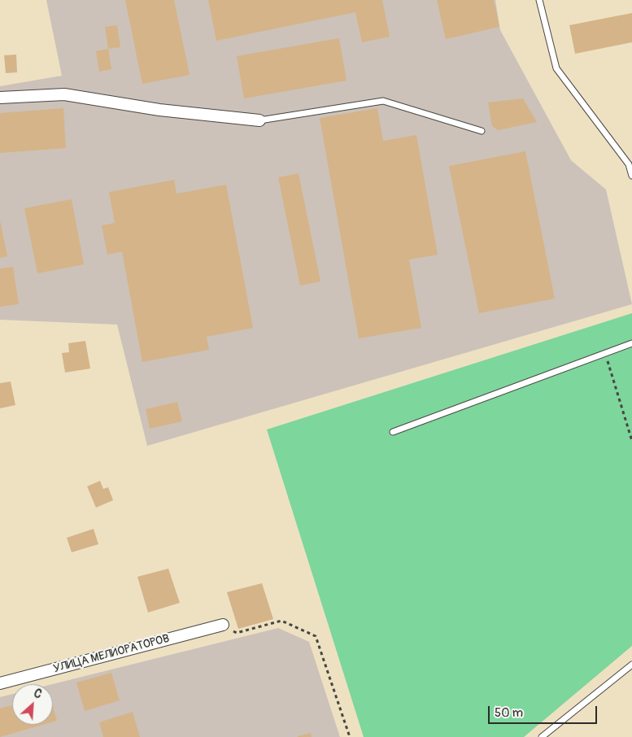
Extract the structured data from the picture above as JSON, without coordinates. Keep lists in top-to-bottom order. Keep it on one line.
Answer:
{"streets":{"street":["УЛИЦА МЕЛИОРАТОРОВ"]},"scale_bar":"50 m","north":"top right"}
